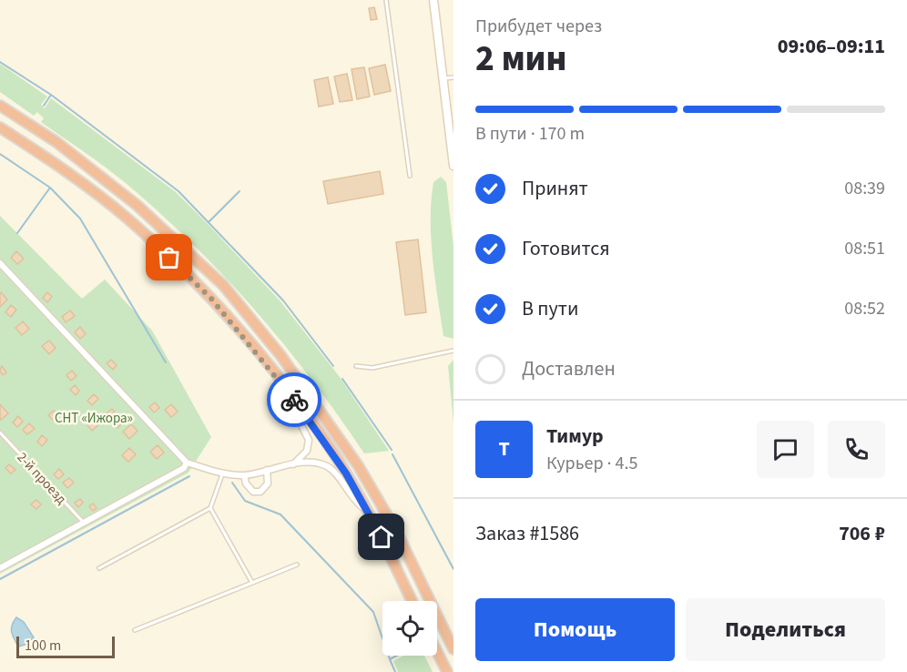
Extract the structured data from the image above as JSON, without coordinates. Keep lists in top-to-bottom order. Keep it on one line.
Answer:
{"streets":{"lane":["2-й проезд"]},"parks":["СНТ «Ижора»"],"scale_bar":"100 m","page":{"heading":["2 мин","Прибудет через","09:06–09:11"],"panel":["Тимур","Курьер · 4.5","Заказ #1586","706 ₽"],"bar":"В пути · 170 m","list":[["Принят","08:39"],["Готовится","08:51"],["В пути","08:52"],"Доставлен"],"round":"Т","buttons":["Помощь","Поделиться"],"scale":"100 m"}}
